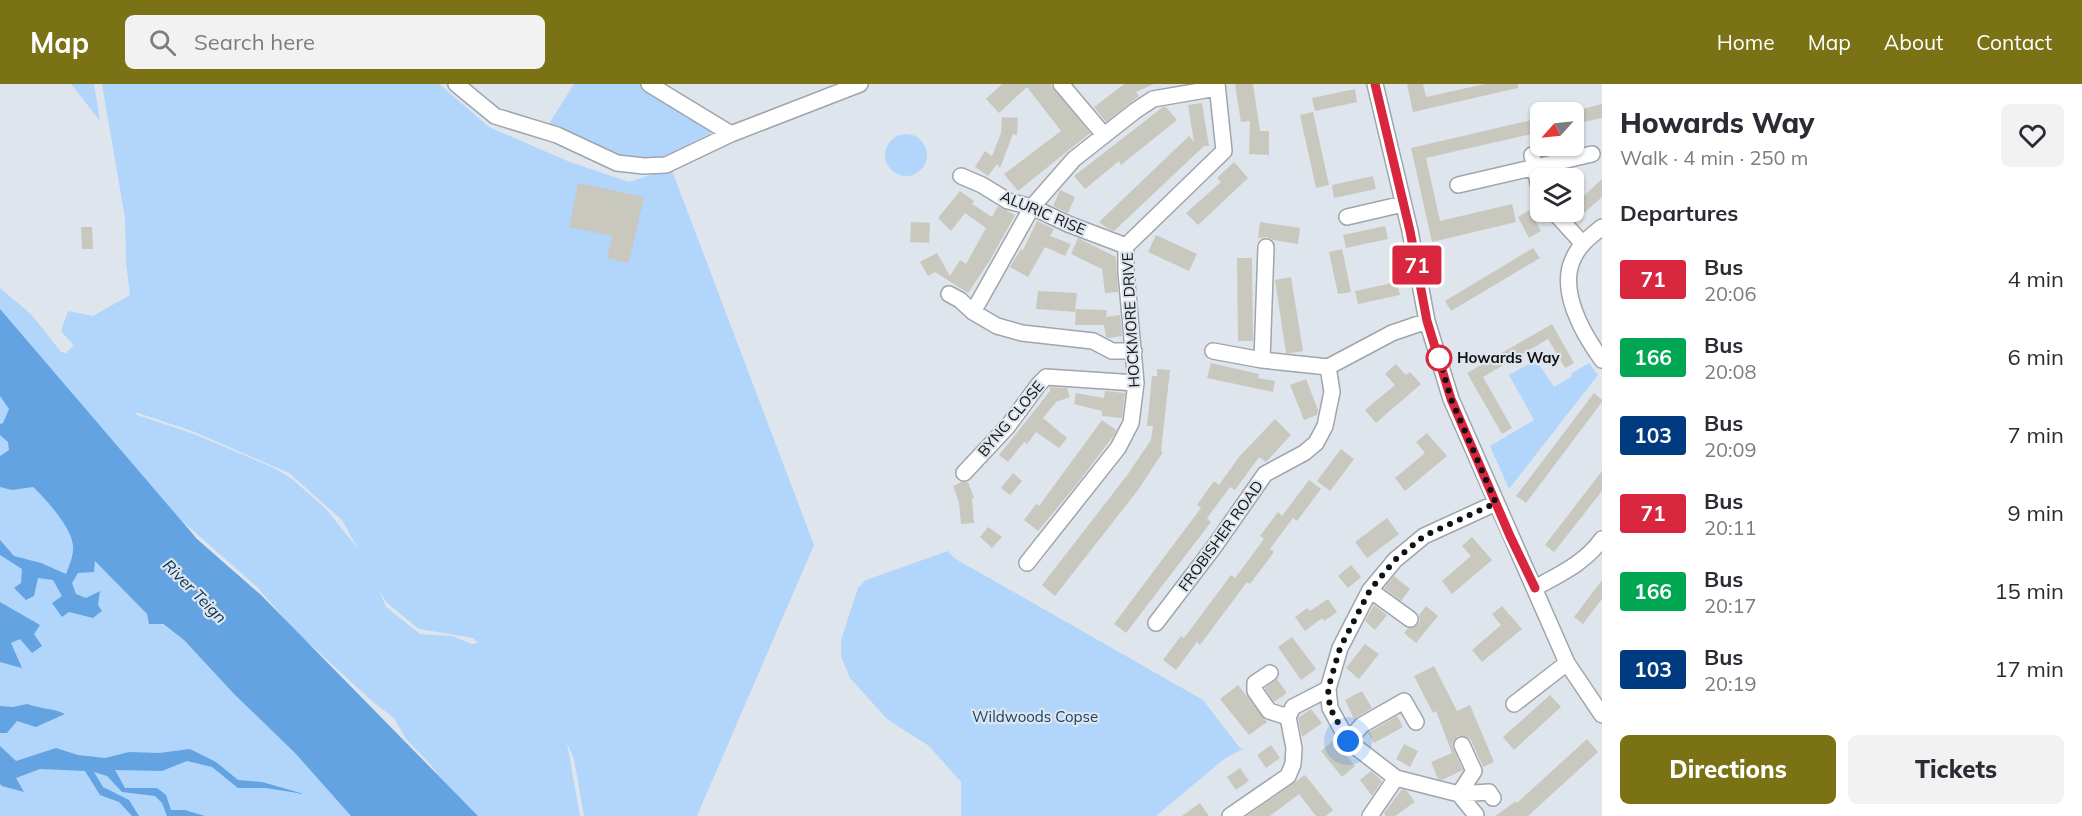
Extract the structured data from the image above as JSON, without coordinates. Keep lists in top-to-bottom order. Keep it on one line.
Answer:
{"streets":{"street":["ALURIC RISE","HOCKMORE DRIVE","BYNG CLOSE","FROBISHER ROAD"]},"crossings":[["ALURIC RISE","HOCKMORE DRIVE"],["HOCKMORE DRIVE","BYNG CLOSE"]],"water":["River Teign"],"parks":["Wildwoods Copse"],"places":["Howards Way"],"lines":["bus line 71"],"north":"bottom left","page":{"header":"Map","search":"Search here","nav":["Home","Map","About","Contact"],"on_map":"71","heading":[["Howards Way","Walk · 4 min · 250 m"],"Departures"],"list":[{"mark":"71","name":"Bus","note":"20:06","value":"4 min"},{"mark":"166","name":"Bus","note":"20:08","value":"6 min"},{"mark":"103","name":"Bus","note":"20:09","value":"7 min"},{"mark":"71","name":"Bus","note":"20:11","value":"9 min"},{"mark":"166","name":"Bus","note":"20:17","value":"15 min"},{"mark":"103","name":"Bus","note":"20:19","value":"17 min"}],"buttons":["Directions","Tickets"]}}
